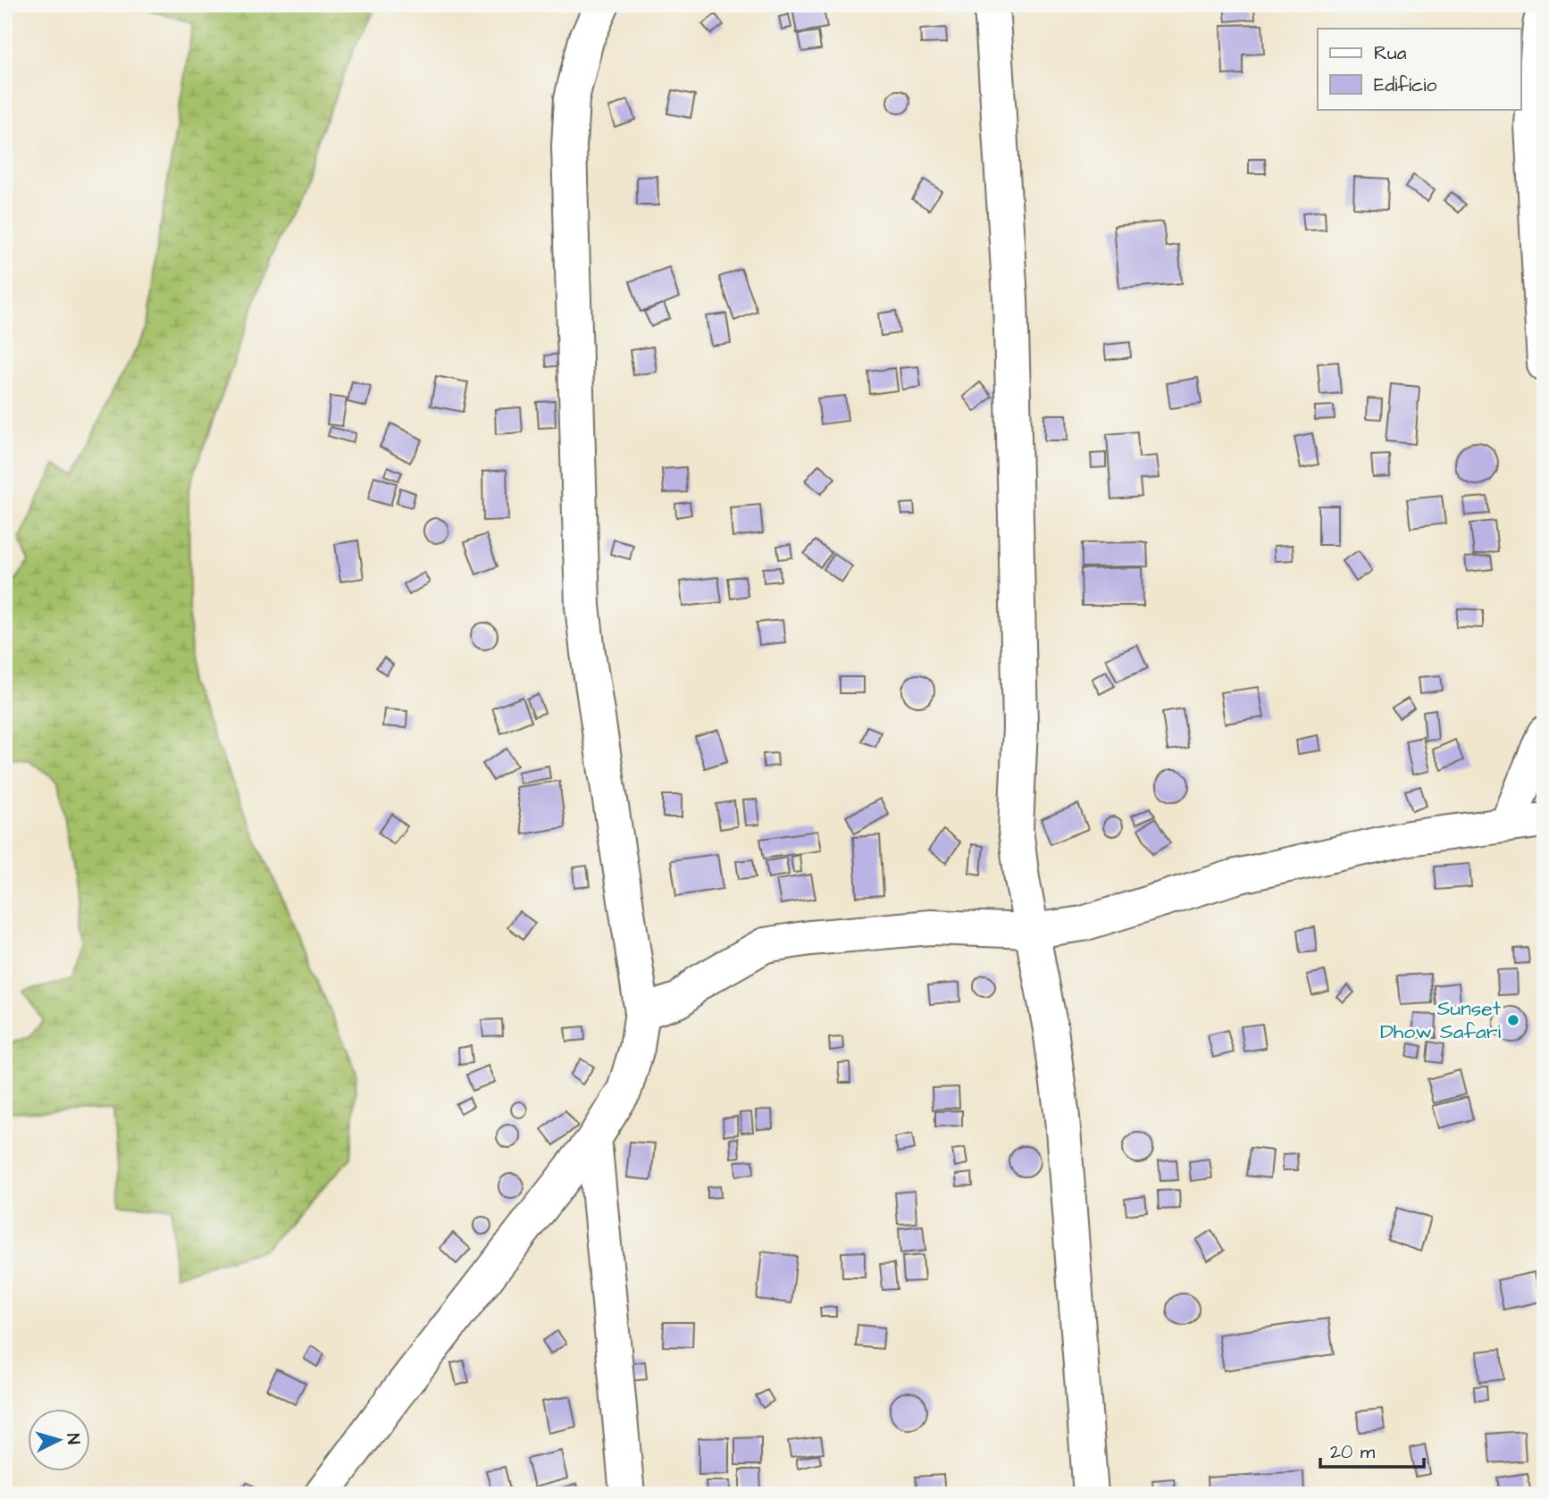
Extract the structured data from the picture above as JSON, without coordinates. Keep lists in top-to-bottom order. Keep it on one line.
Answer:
{"places":["Sunset Dhow Safari"],"legend":["Rua","Edifício"],"scale_bar":"20 m","north":"right"}
